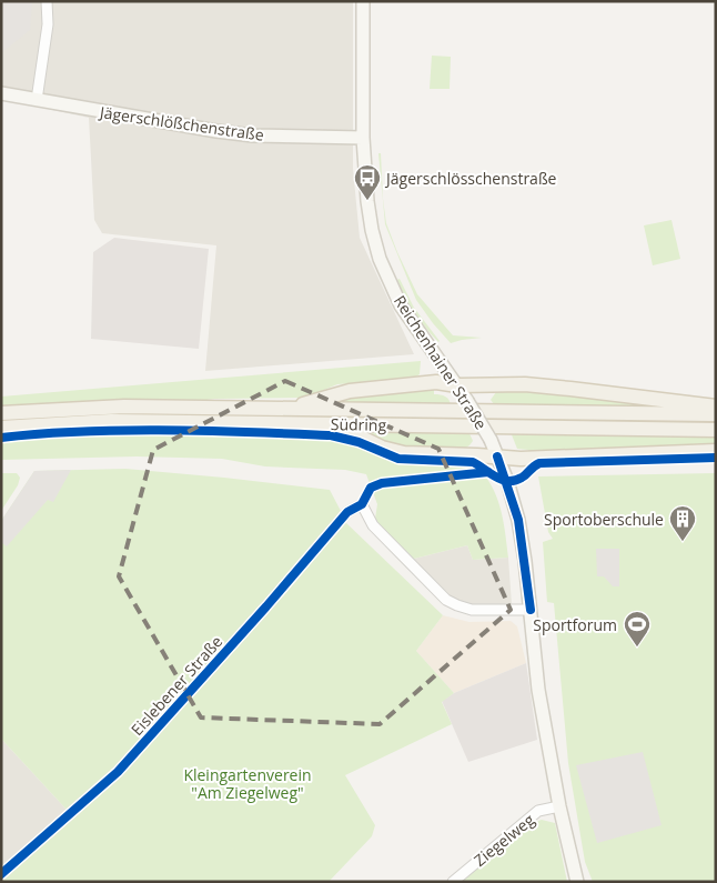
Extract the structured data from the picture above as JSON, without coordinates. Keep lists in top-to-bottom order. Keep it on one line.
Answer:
{"streets":{"main road":["Jägerschlößchenstraße","Reichenhainer Straße","Südring"],"street":["Eislebener Straße","Ziegelweg"]},"crossings":[["Jägerschlößchenstraße","Reichenhainer Straße"],["Reichenhainer Straße","Eislebener Straße"],["Reichenhainer Straße","Ziegelweg"]],"parks":["Kleingartenverein \"Am Ziegelweg\""],"places":{"bus stop":["Jägerschlösschenstraße"],"building":["Sportoberschule"],"sports":["Sportforum"]}}
